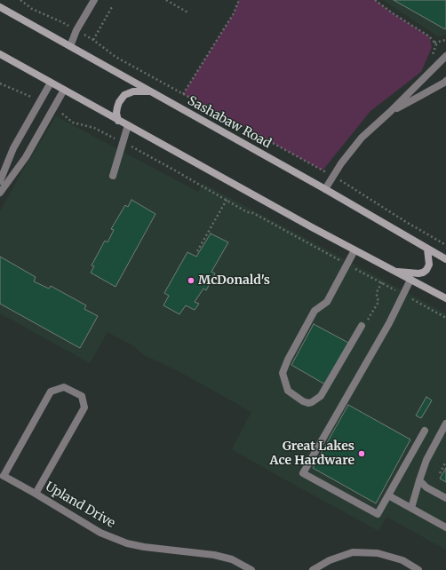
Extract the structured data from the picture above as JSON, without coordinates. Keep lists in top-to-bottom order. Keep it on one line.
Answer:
{"streets":{"main road":["Sashabaw Road"],"street":["Upland Drive"]},"places":["McDonald's","Great Lakes Ace Hardware"]}
